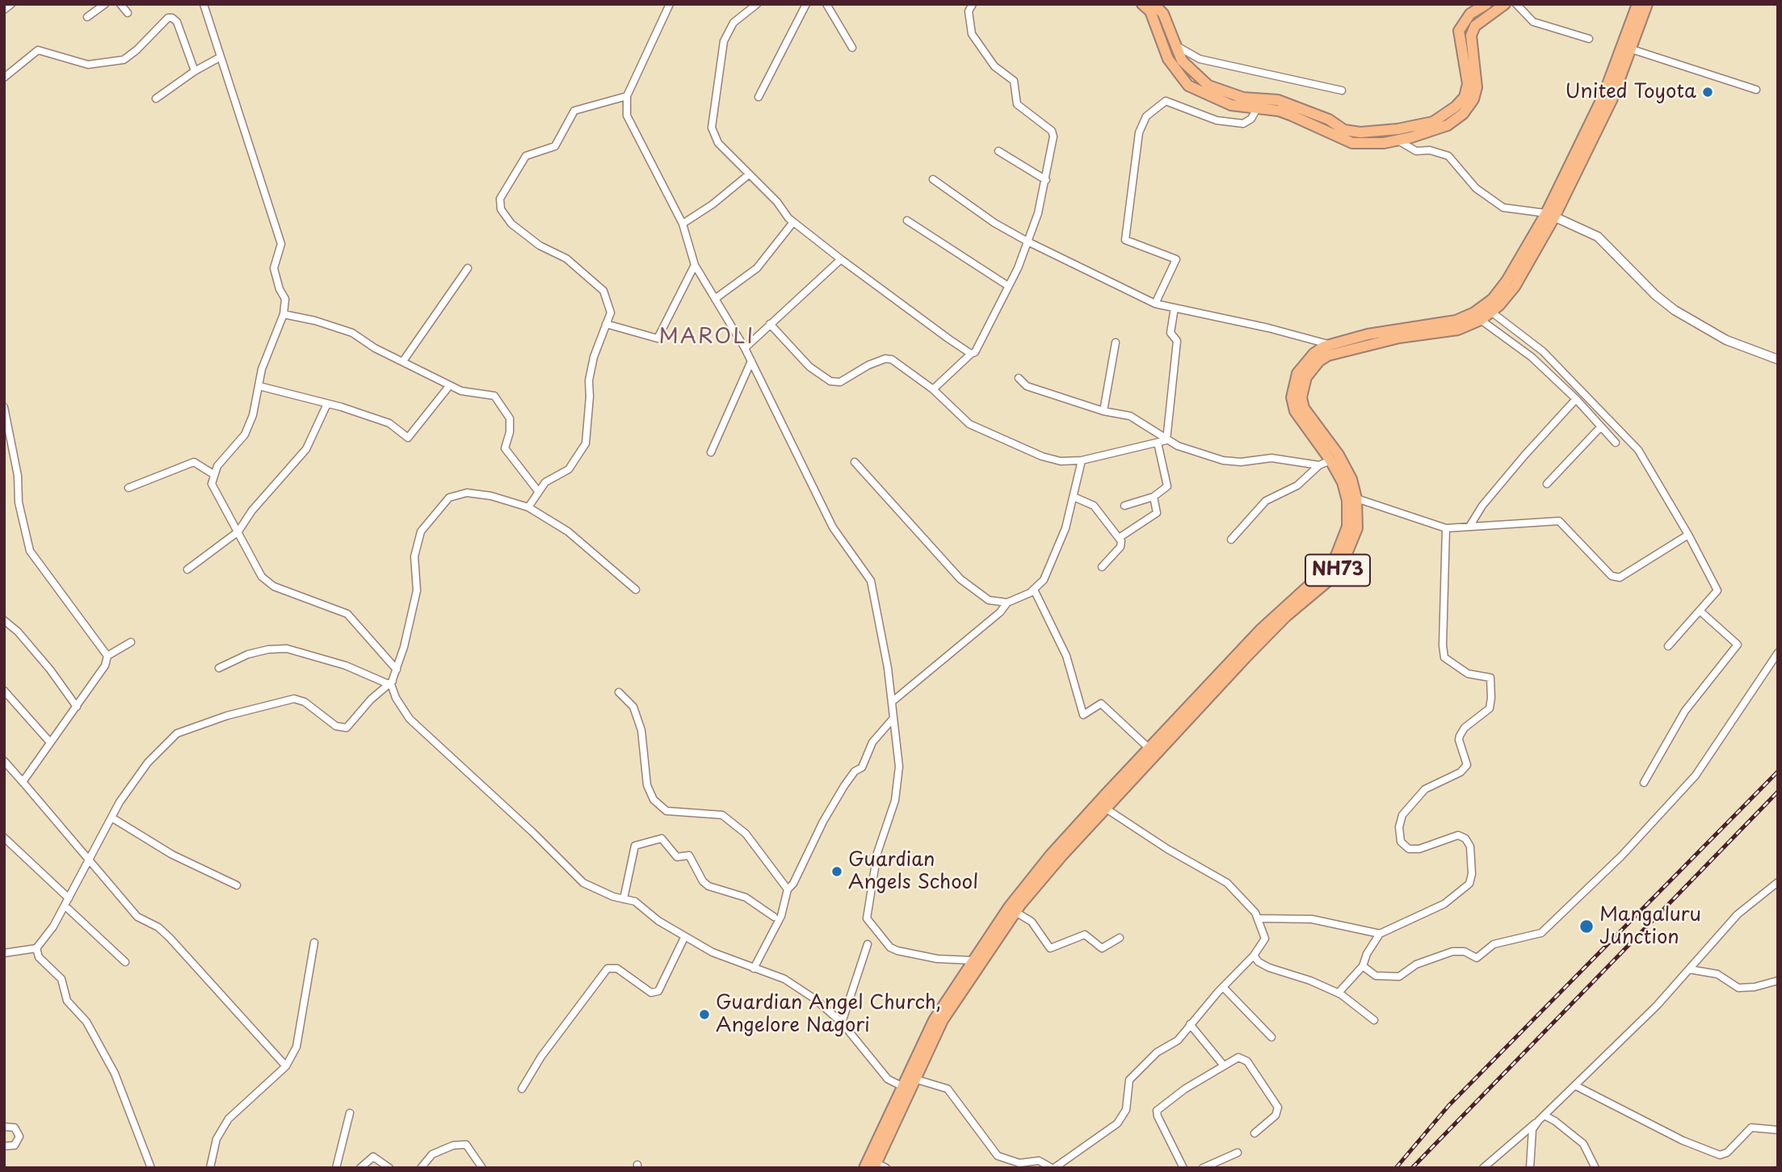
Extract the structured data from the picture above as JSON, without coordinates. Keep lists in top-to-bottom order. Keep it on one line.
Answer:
{"streets":{"highway":["NH73"]},"districts":["MAROLI"],"places":["United Toyota","Guardian Angels School","Mangaluru Junction","Guardian Angel Church, Angelore Nagori"]}
